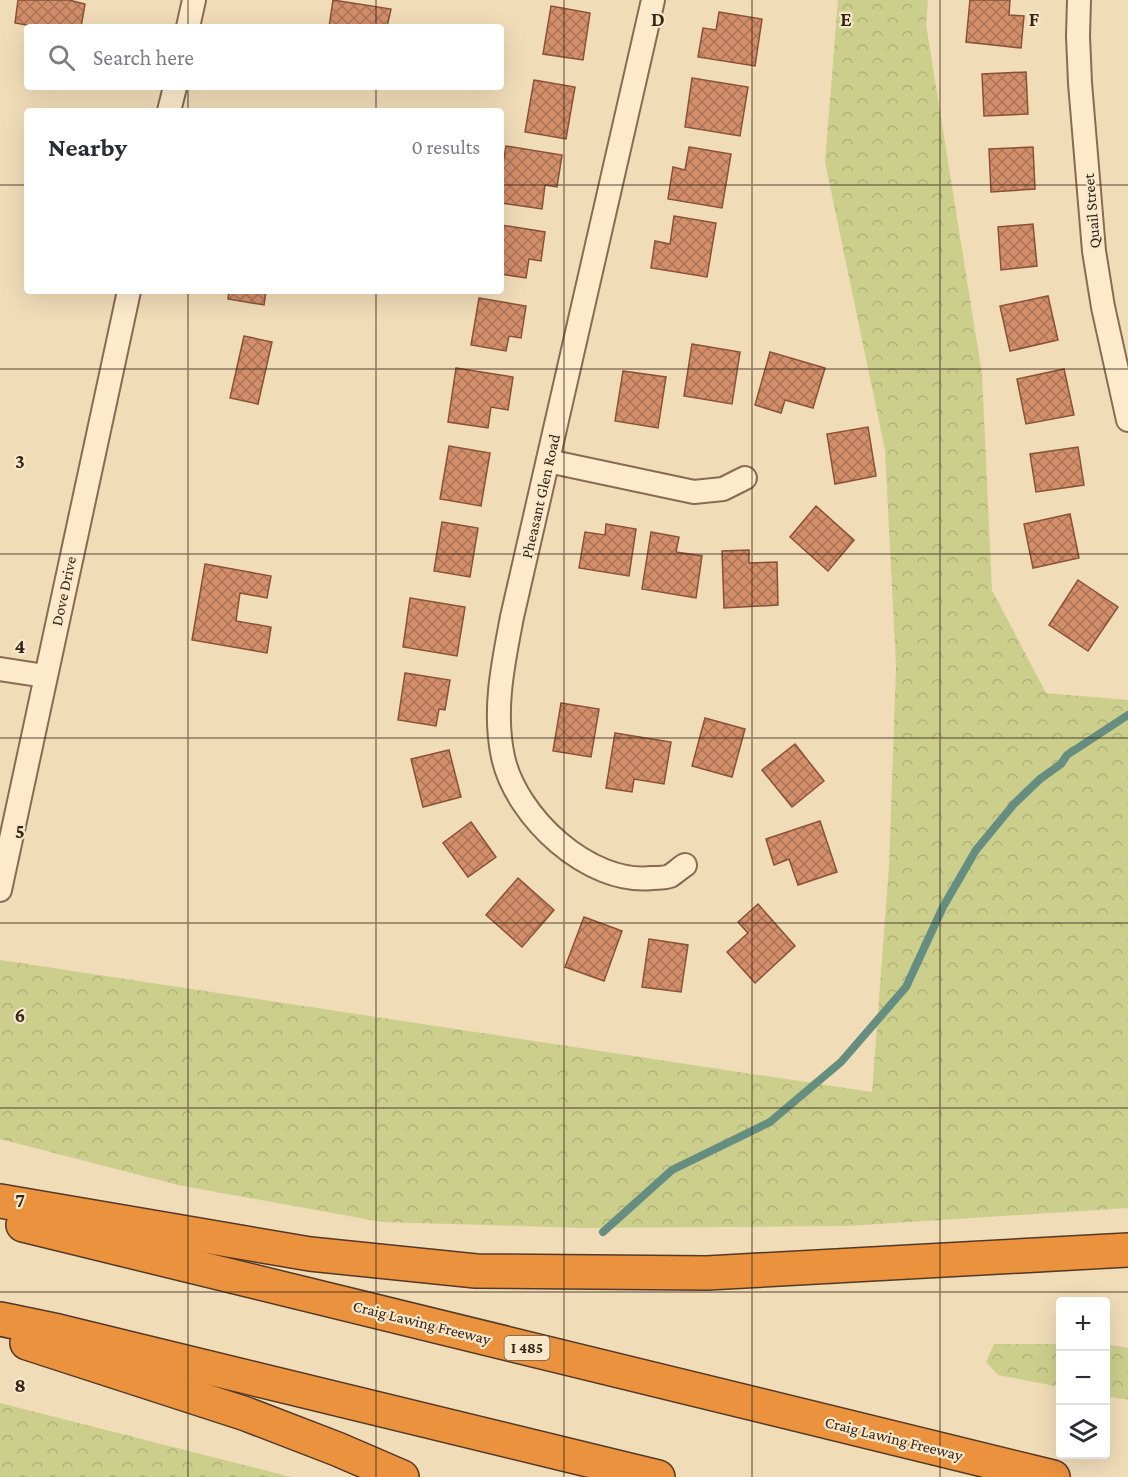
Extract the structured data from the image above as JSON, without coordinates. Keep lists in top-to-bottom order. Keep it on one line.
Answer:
{"streets":{"highway":["Craig Lawing Freeway","I 485"],"street":["Quail Street","Pheasant Glen Road","Dove Drive"]},"page":{"search":"Search here","heading":["Nearby","0 results"],"map_buttons":["+","−"]},"grid":{"columns":["D","E","F"],"rows":["3","4","5","6","7","8"]}}
